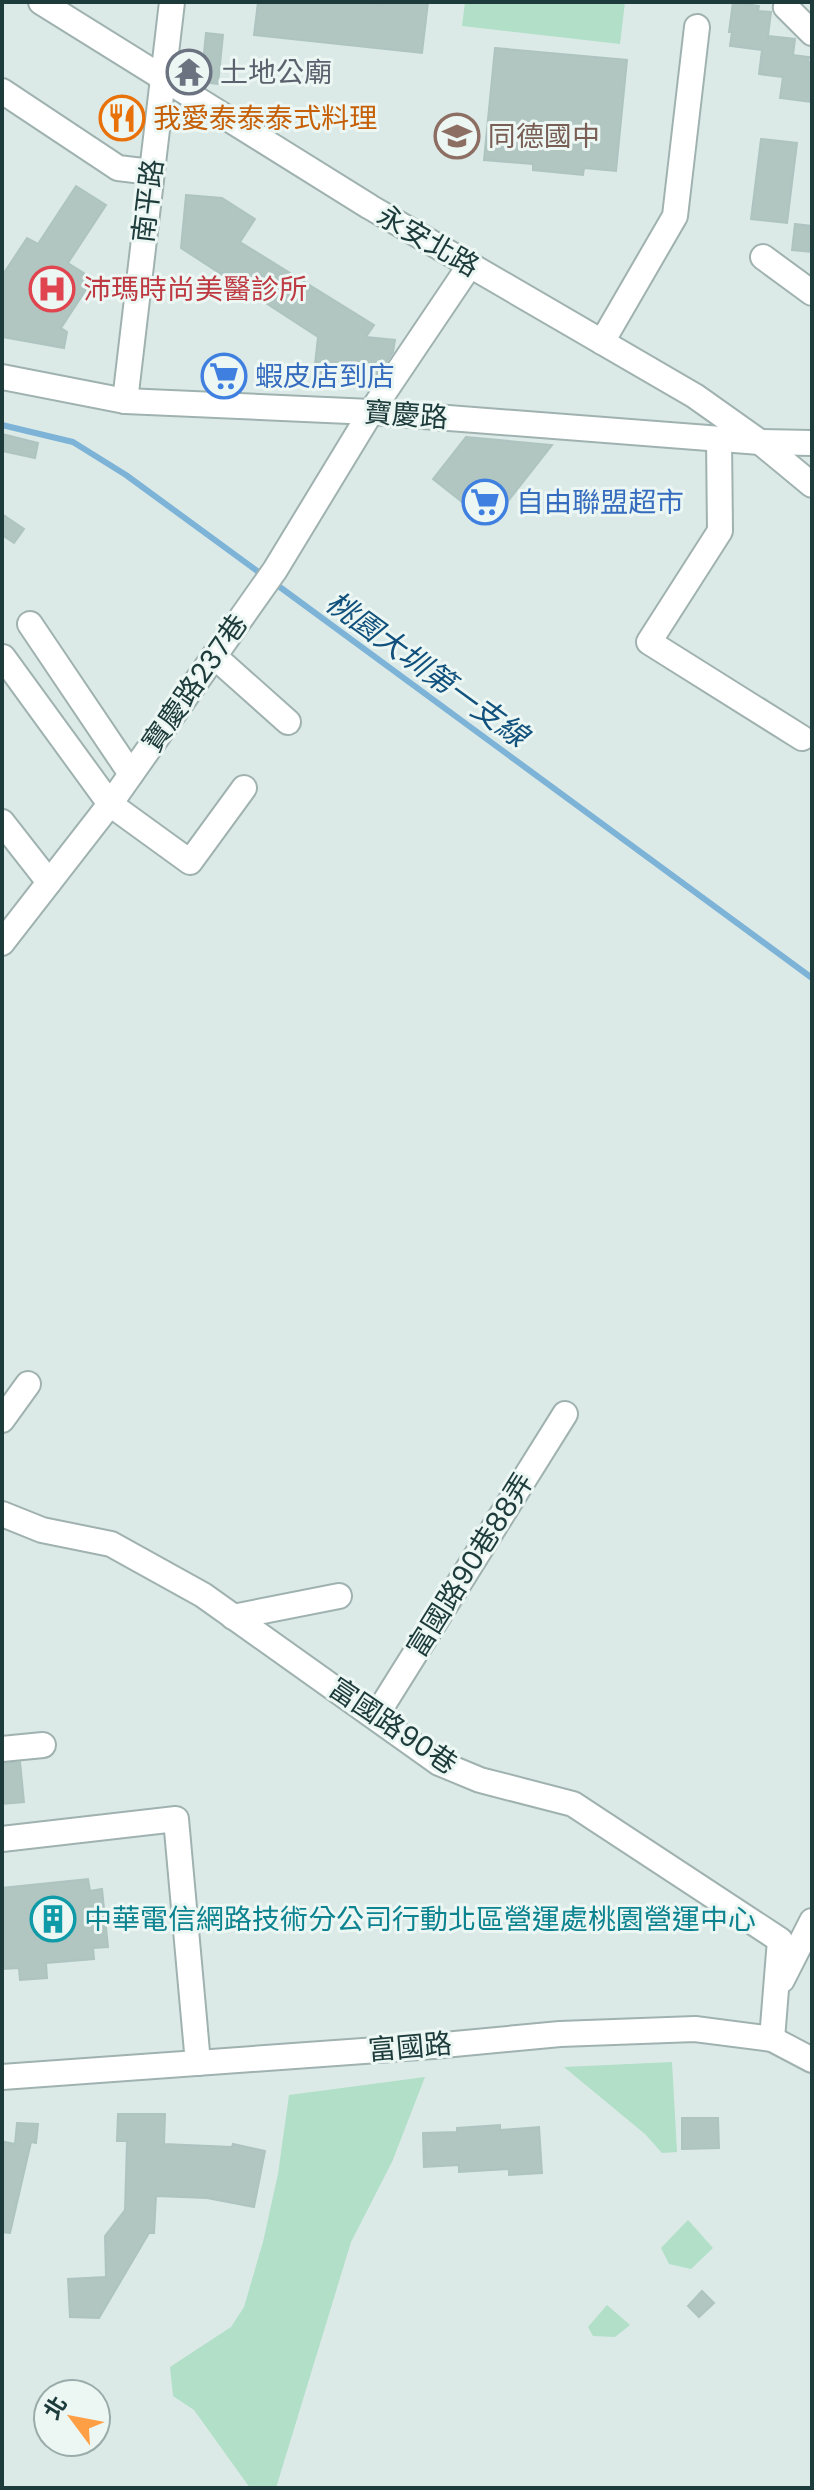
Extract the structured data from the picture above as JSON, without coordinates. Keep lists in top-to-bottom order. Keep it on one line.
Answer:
{"streets":{"street":["南平路","永安北路","寶慶路","寶慶路237巷","富國路90巷88弄","富國路90巷","富國路"]},"crossings":[["南平路","永安北路"],["南平路","寶慶路"],["永安北路","寶慶路"],["永安北路","寶慶路237巷"],["寶慶路","寶慶路237巷"],["富國路90巷88弄","富國路90巷"],["富國路90巷","富國路"]],"water":["桃園大圳第一支線"],"places":{"temple":["土地公廟"],"restaurant":["我愛泰泰泰式料理"],"school or university":["同德國中"],"hospital":["沛瑪時尚美醫診所"],"supermarket":["蝦皮店到店","自由聯盟超市"],"building":["中華電信網路技術分公司行動北區營運處桃園營運中心"]},"north":"top left"}
